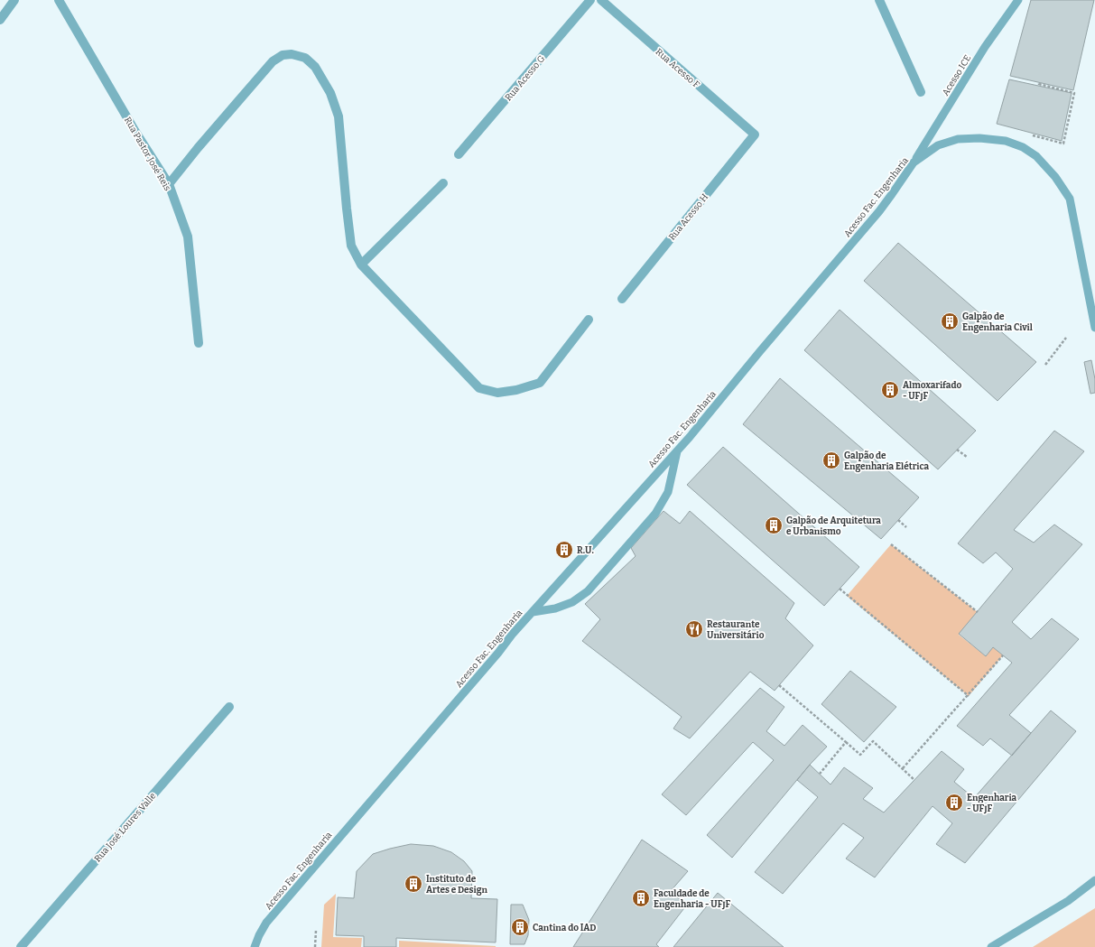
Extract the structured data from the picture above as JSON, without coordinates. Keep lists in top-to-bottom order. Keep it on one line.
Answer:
{"streets":{"street":["Rua Acesso F","Rua Acesso G","Rua Pastor José Reis","Rua Acesso H","Rua José Loures Valle"],"lane":["Acesso ICE","Acesso Fac. Engenharia"]},"crossings":[["Rua Acesso F","Rua Acesso H"],["Acesso ICE","Acesso Fac. Engenharia"]],"places":{"building":["Galpão de Engenharia Civil","Almoxarifado - UFJF","Galpão de Engenharia Elétrica","Galpão de Arquitetura e Urbanismo","R.U.","Engenharia - UFJF","Instituto de Artes e Design","Faculdade de Engenharia - UFJF","Cantina do IAD"],"restaurant":["Restaurante Universitário"]}}
